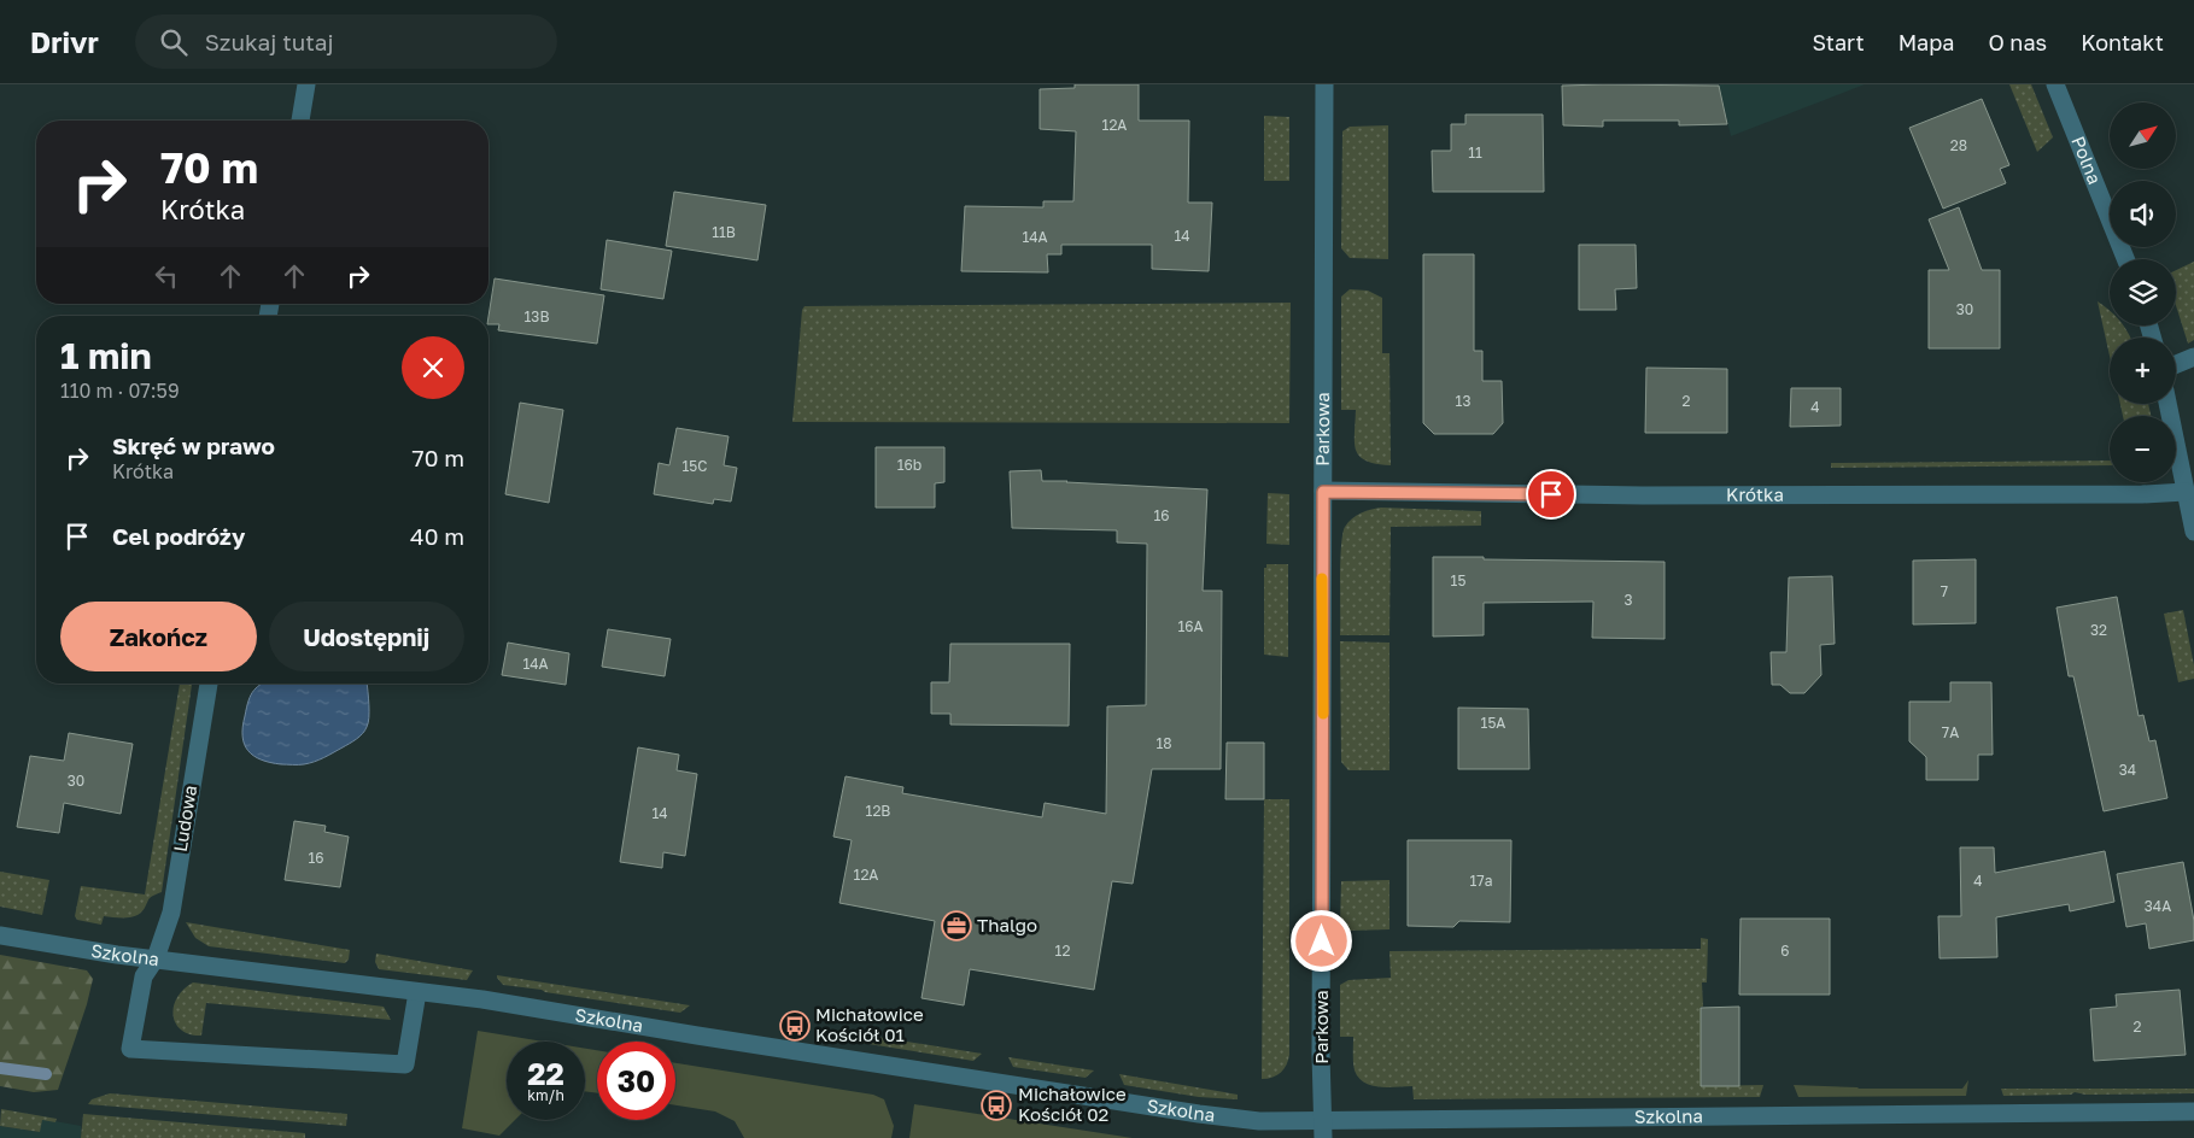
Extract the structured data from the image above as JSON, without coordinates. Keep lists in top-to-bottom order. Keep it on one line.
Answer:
{"streets":{"street":["Polna","Parkowa","Krótka","Ludowa","Szkolna"]},"crossings":[["Parkowa","Krótka"],["Parkowa","Szkolna"],["Ludowa","Szkolna"]],"places":{"office":["Thalgo"],"bus stop":["Michałowice Kościół 01","Michałowice Kościół 02"]},"house_numbers":["12A","28","11","11B","14","14A","30","13B","13","2","4","16b","15C","16","15","7","3","16A","32","14A","15A","7A","18","34","30","12B","14","16","12A","17a","4","34A","12","6","2"],"north":"top right","page":{"header":"Drivr","search":"Szukaj tutaj","nav":["Start","Mapa","O nas","Kontakt"],"map_buttons":["+","−"],"turn":["70 m","Krótka"],"heading":["1 min","110 m · 07:59"],"list":[{"name":"Skręć w prawo","note":"Krótka","value":"70 m"},{"name":"Cel podróży","value":"40 m"}],"buttons":["Zakończ","Udostępnij"],"speed":"22 km/h","limit":"30"}}
